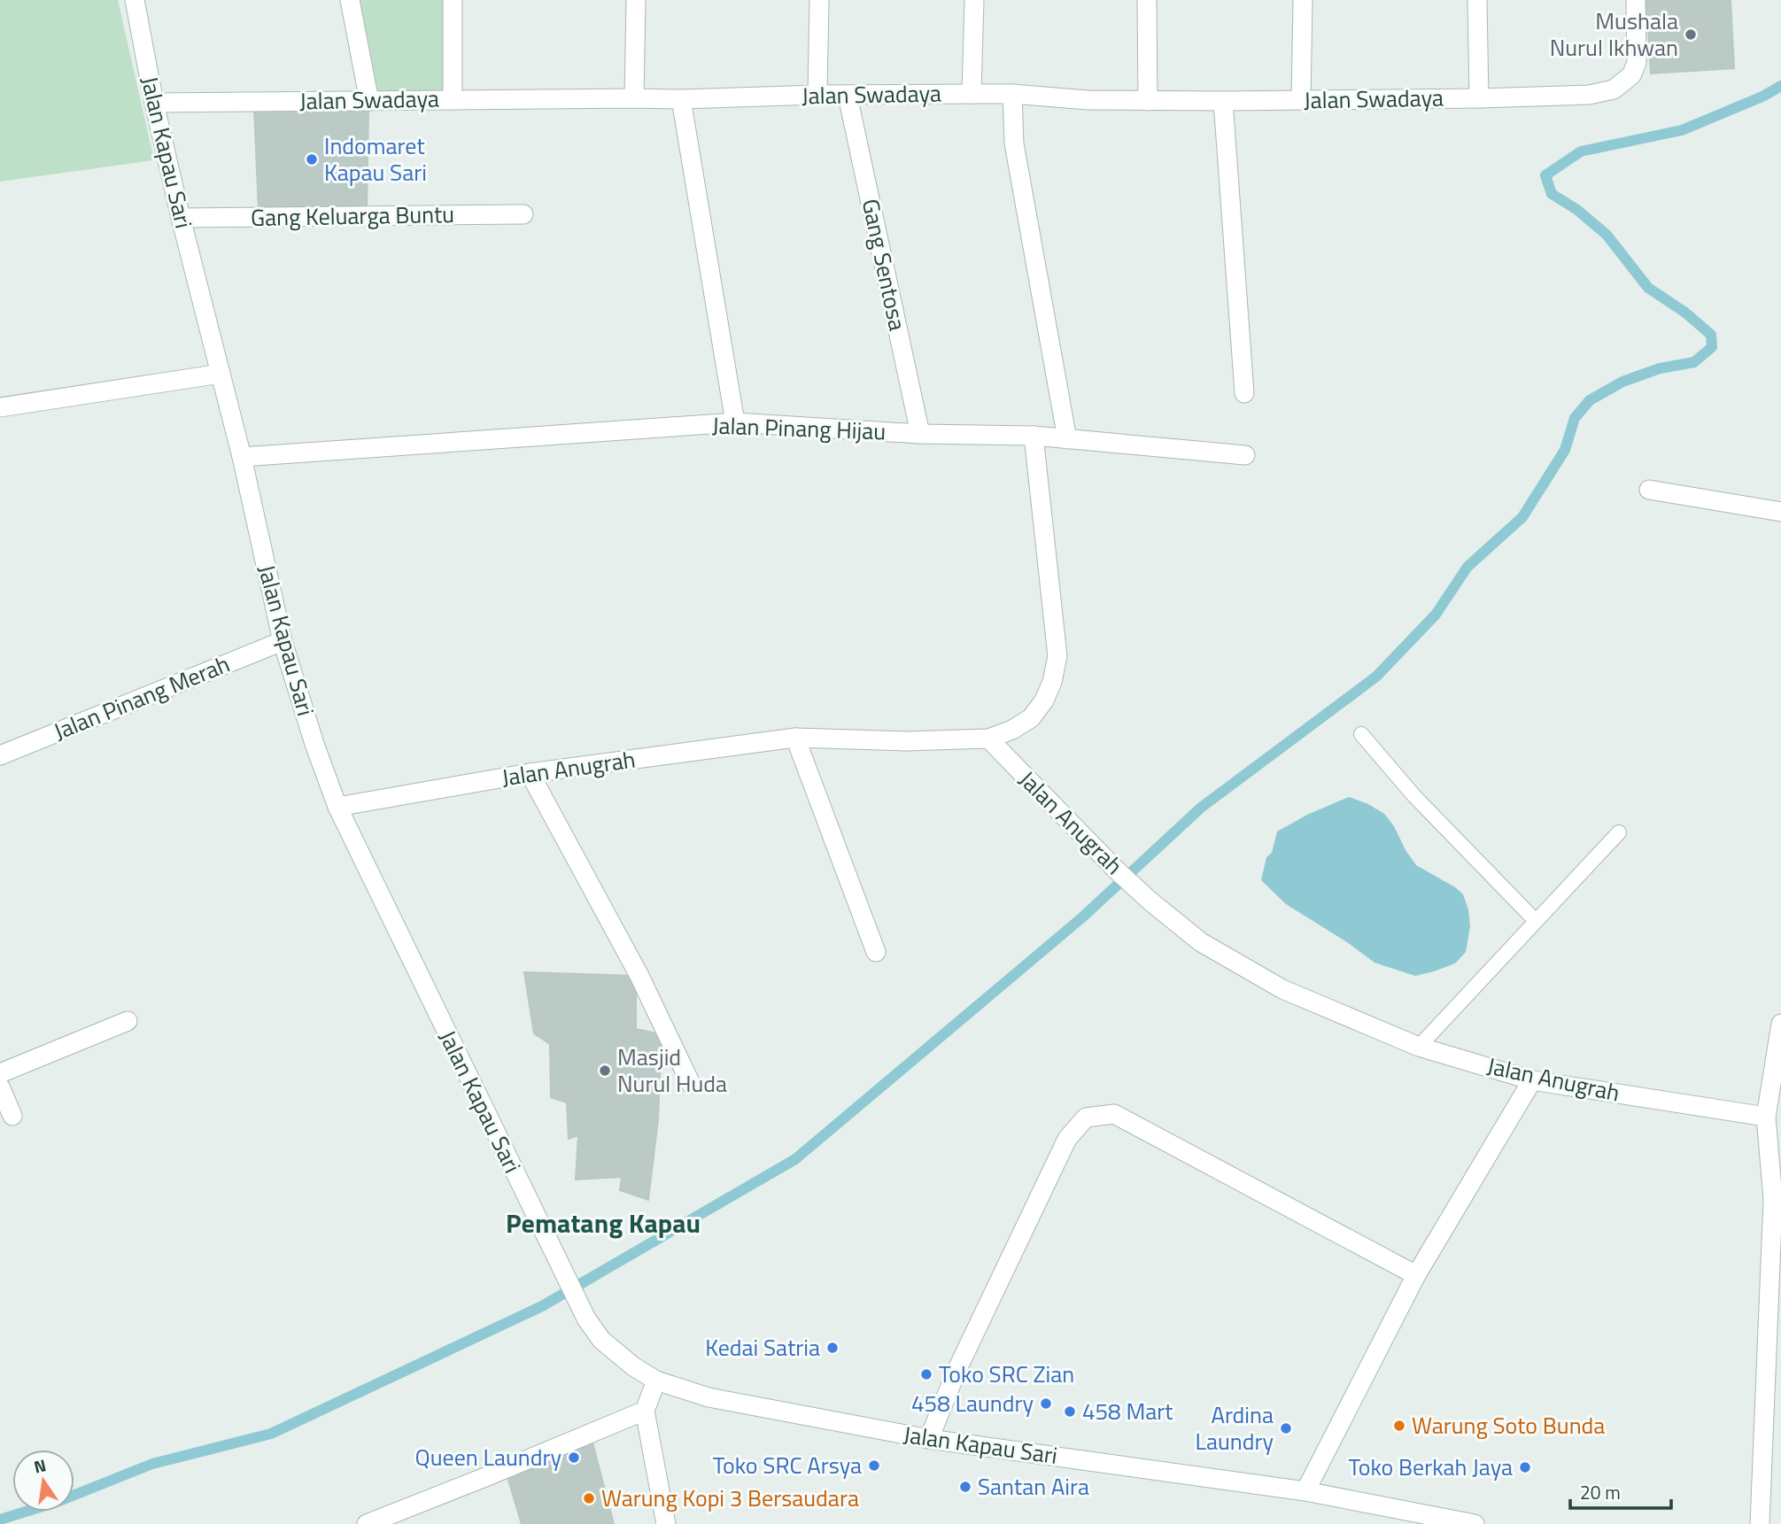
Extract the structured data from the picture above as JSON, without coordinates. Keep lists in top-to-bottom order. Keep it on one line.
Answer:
{"streets":{"street":["Jalan Swadaya","Jalan Kapau Sari","Gang Keluarga Buntu","Gang Sentosa","Jalan Pinang Hijau","Jalan Pinang Merah","Jalan Anugrah"]},"crossings":[["Jalan Swadaya","Jalan Kapau Sari"],["Jalan Swadaya","Gang Sentosa"],["Jalan Kapau Sari","Gang Keluarga Buntu"],["Jalan Kapau Sari","Jalan Pinang Hijau"],["Jalan Kapau Sari","Jalan Pinang Merah"],["Jalan Kapau Sari","Jalan Anugrah"],["Gang Sentosa","Jalan Pinang Hijau"]],"districts":["Pematang Kapau"],"places":["Mushala Nurul Ikhwan","Indomaret Kapau Sari","Masjid Nurul Huda","Kedai Satria","Toko SRC Zian","458 Laundry","458 Mart","Warung Soto Bunda","Ardina Laundry","Queen Laundry","Toko SRC Arsya","Toko Berkah Jaya","Santan Aira","Warung Kopi 3 Bersaudara"],"scale_bar":"20 m","north":"top"}
